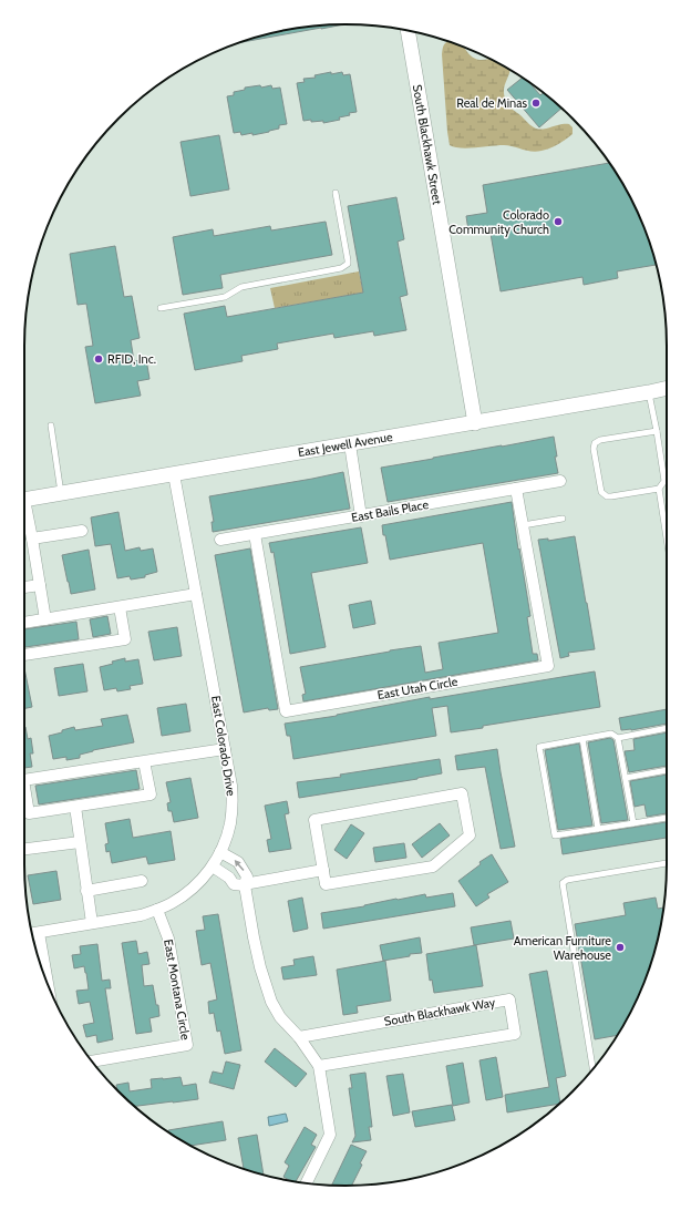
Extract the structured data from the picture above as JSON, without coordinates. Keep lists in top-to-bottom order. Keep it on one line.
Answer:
{"streets":{"street":["South Blackhawk Street","East Jewell Avenue","East Bails Place","East Utah Circle","East Colorado Drive","East Montana Circle","South Blackhawk Way"]},"crossings":[["South Blackhawk Street","East Jewell Avenue"],["East Jewell Avenue","East Colorado Drive"],["East Bails Place","East Utah Circle"],["East Colorado Drive","East Montana Circle"]],"places":["Real de Minas","Colorado Community Church","RFID, Inc.","American Furniture Warehouse"]}
